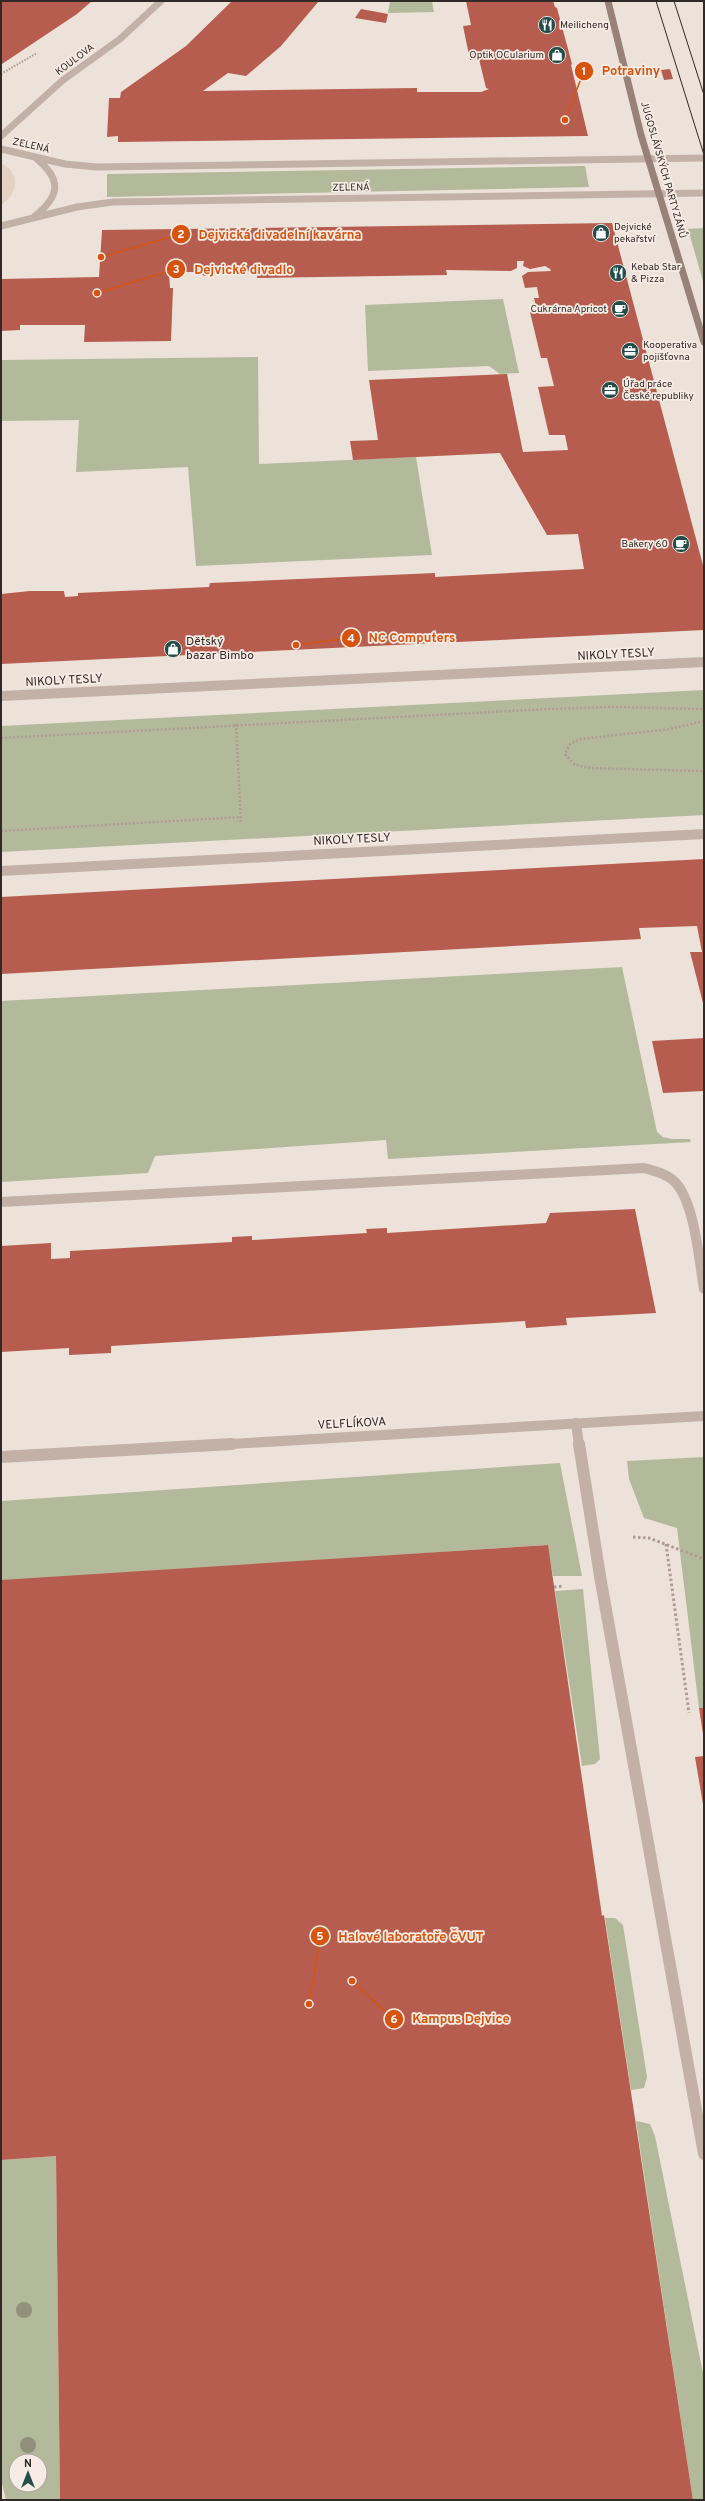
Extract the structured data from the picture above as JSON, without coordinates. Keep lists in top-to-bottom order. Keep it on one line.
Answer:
{"streets":{"main road":["JUGOSLÁVSKÝCH PARTYZÁNŮ"],"street":["KOULOVA","ZELENÁ","NIKOLY TESLY","VELFLÍKOVA"]},"crossings":[["ZELENÁ","JUGOSLÁVSKÝCH PARTYZÁNŮ"]],"places":{"restaurant":["Meilicheng","Kebab Star & Pizza"],"shop":["Optik OCularium","Dejvické pekařství","Dětský bazar Bimbo"],"other":["Potraviny","Dejvická divadelní kavárna","Dejvické divadlo","NC Computers","Kampus Dejvice","Halové laboratoře ČVUT"],"cafe":["Cukrárna Apricot","Bakery 60"],"office":["Kooperativa pojišťovna","Úřad práce České republiky"]},"north":"top"}
